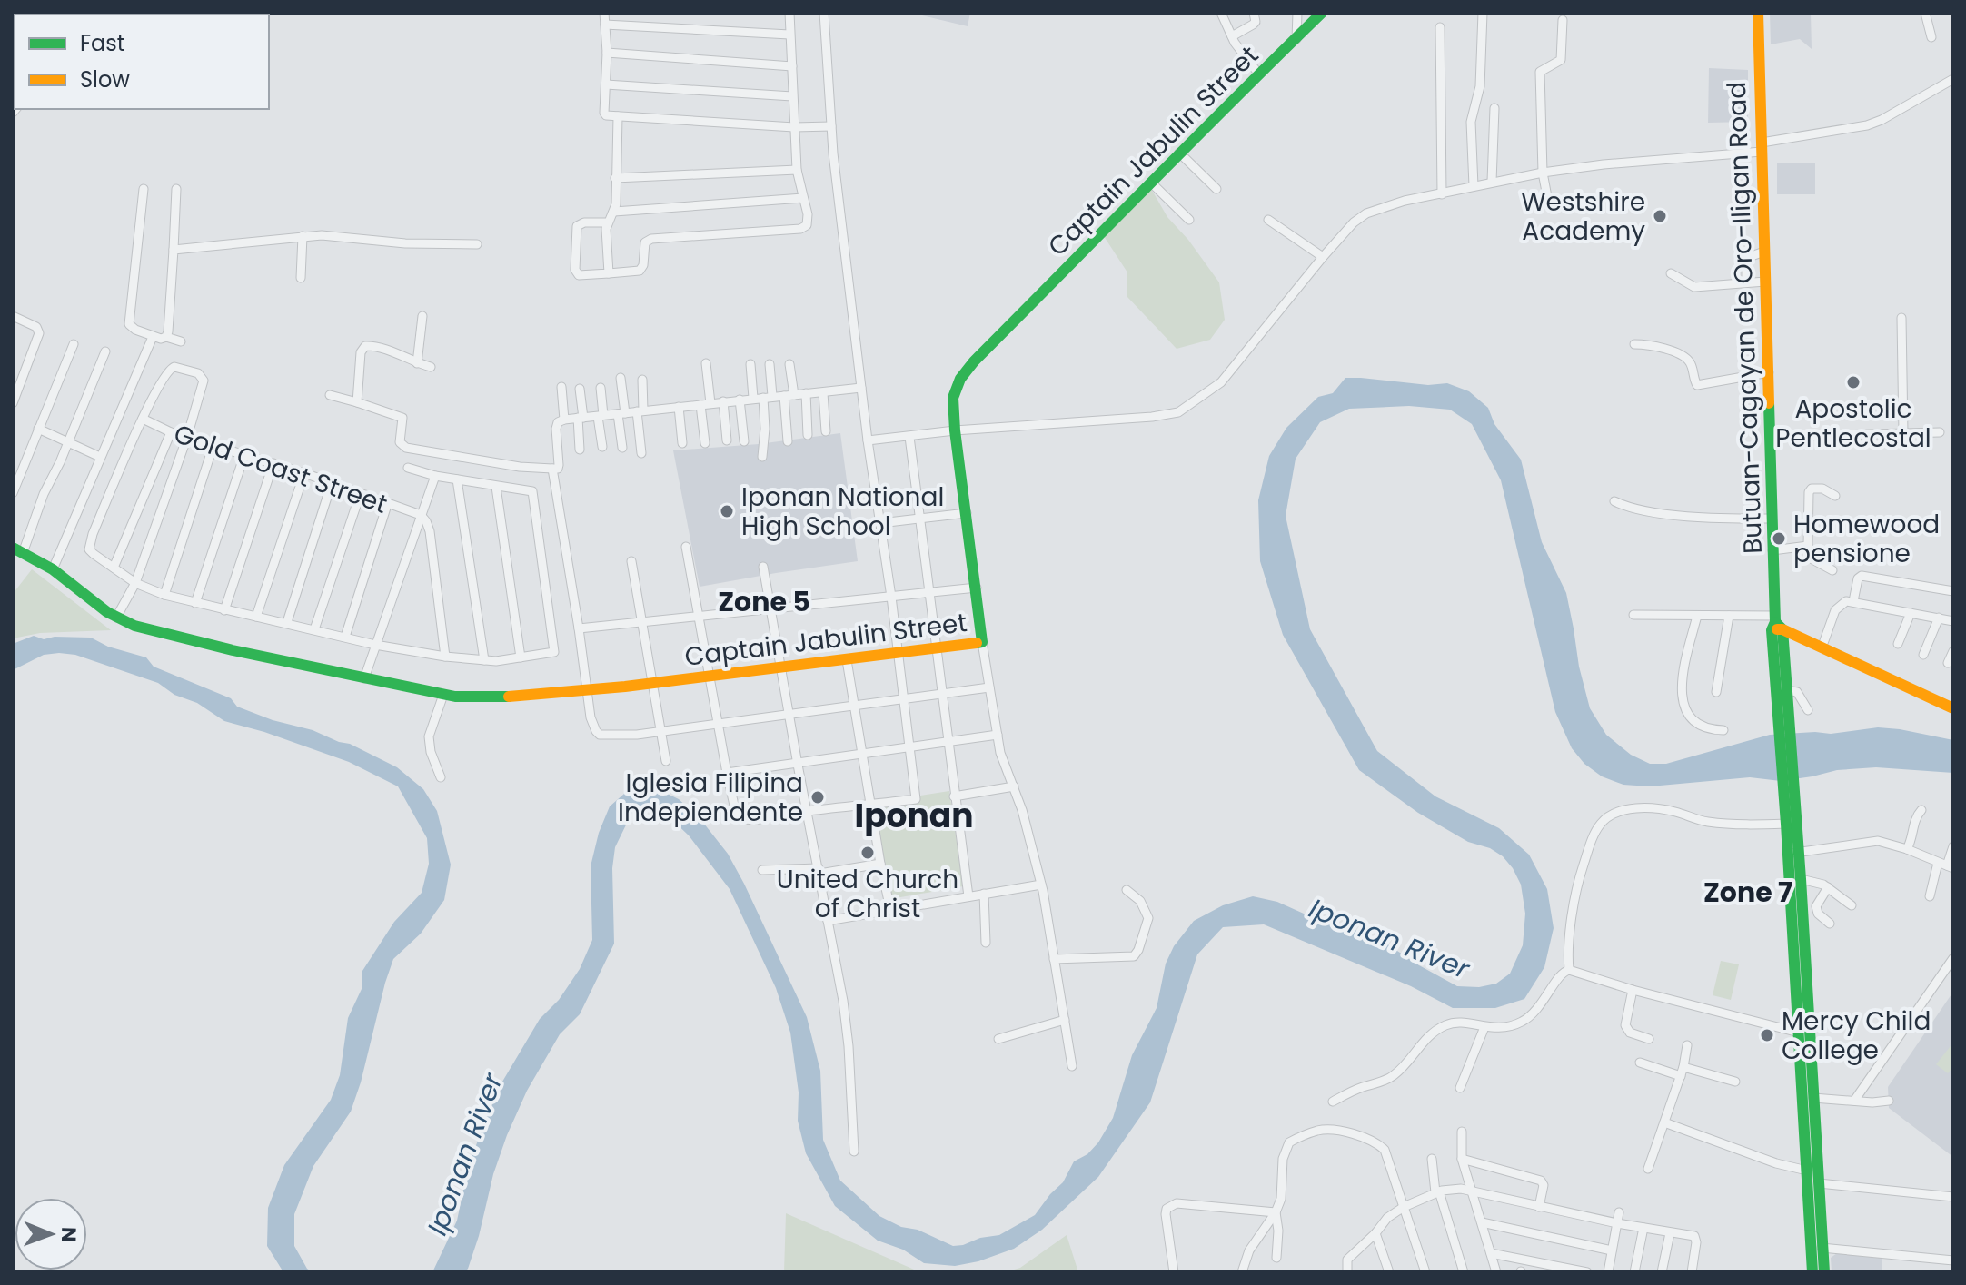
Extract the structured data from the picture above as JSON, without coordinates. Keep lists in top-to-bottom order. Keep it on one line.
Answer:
{"streets":{"main road":["Captain Jabulin Street","Butuan-Cagayan de Oro-Iligan Road"],"street":["Gold Coast Street"]},"districts":["Zone 5","Iponan","Zone 7"],"water":["Iponan River"],"places":["Westshire Academy","Apostolic Pentlecostal","Iponan National High School","Homewood pensione","Iglesia Filipina Indepiendente","United Church of Christ","Mercy Child College"],"legend":["Fast","Slow"],"north":"right"}
